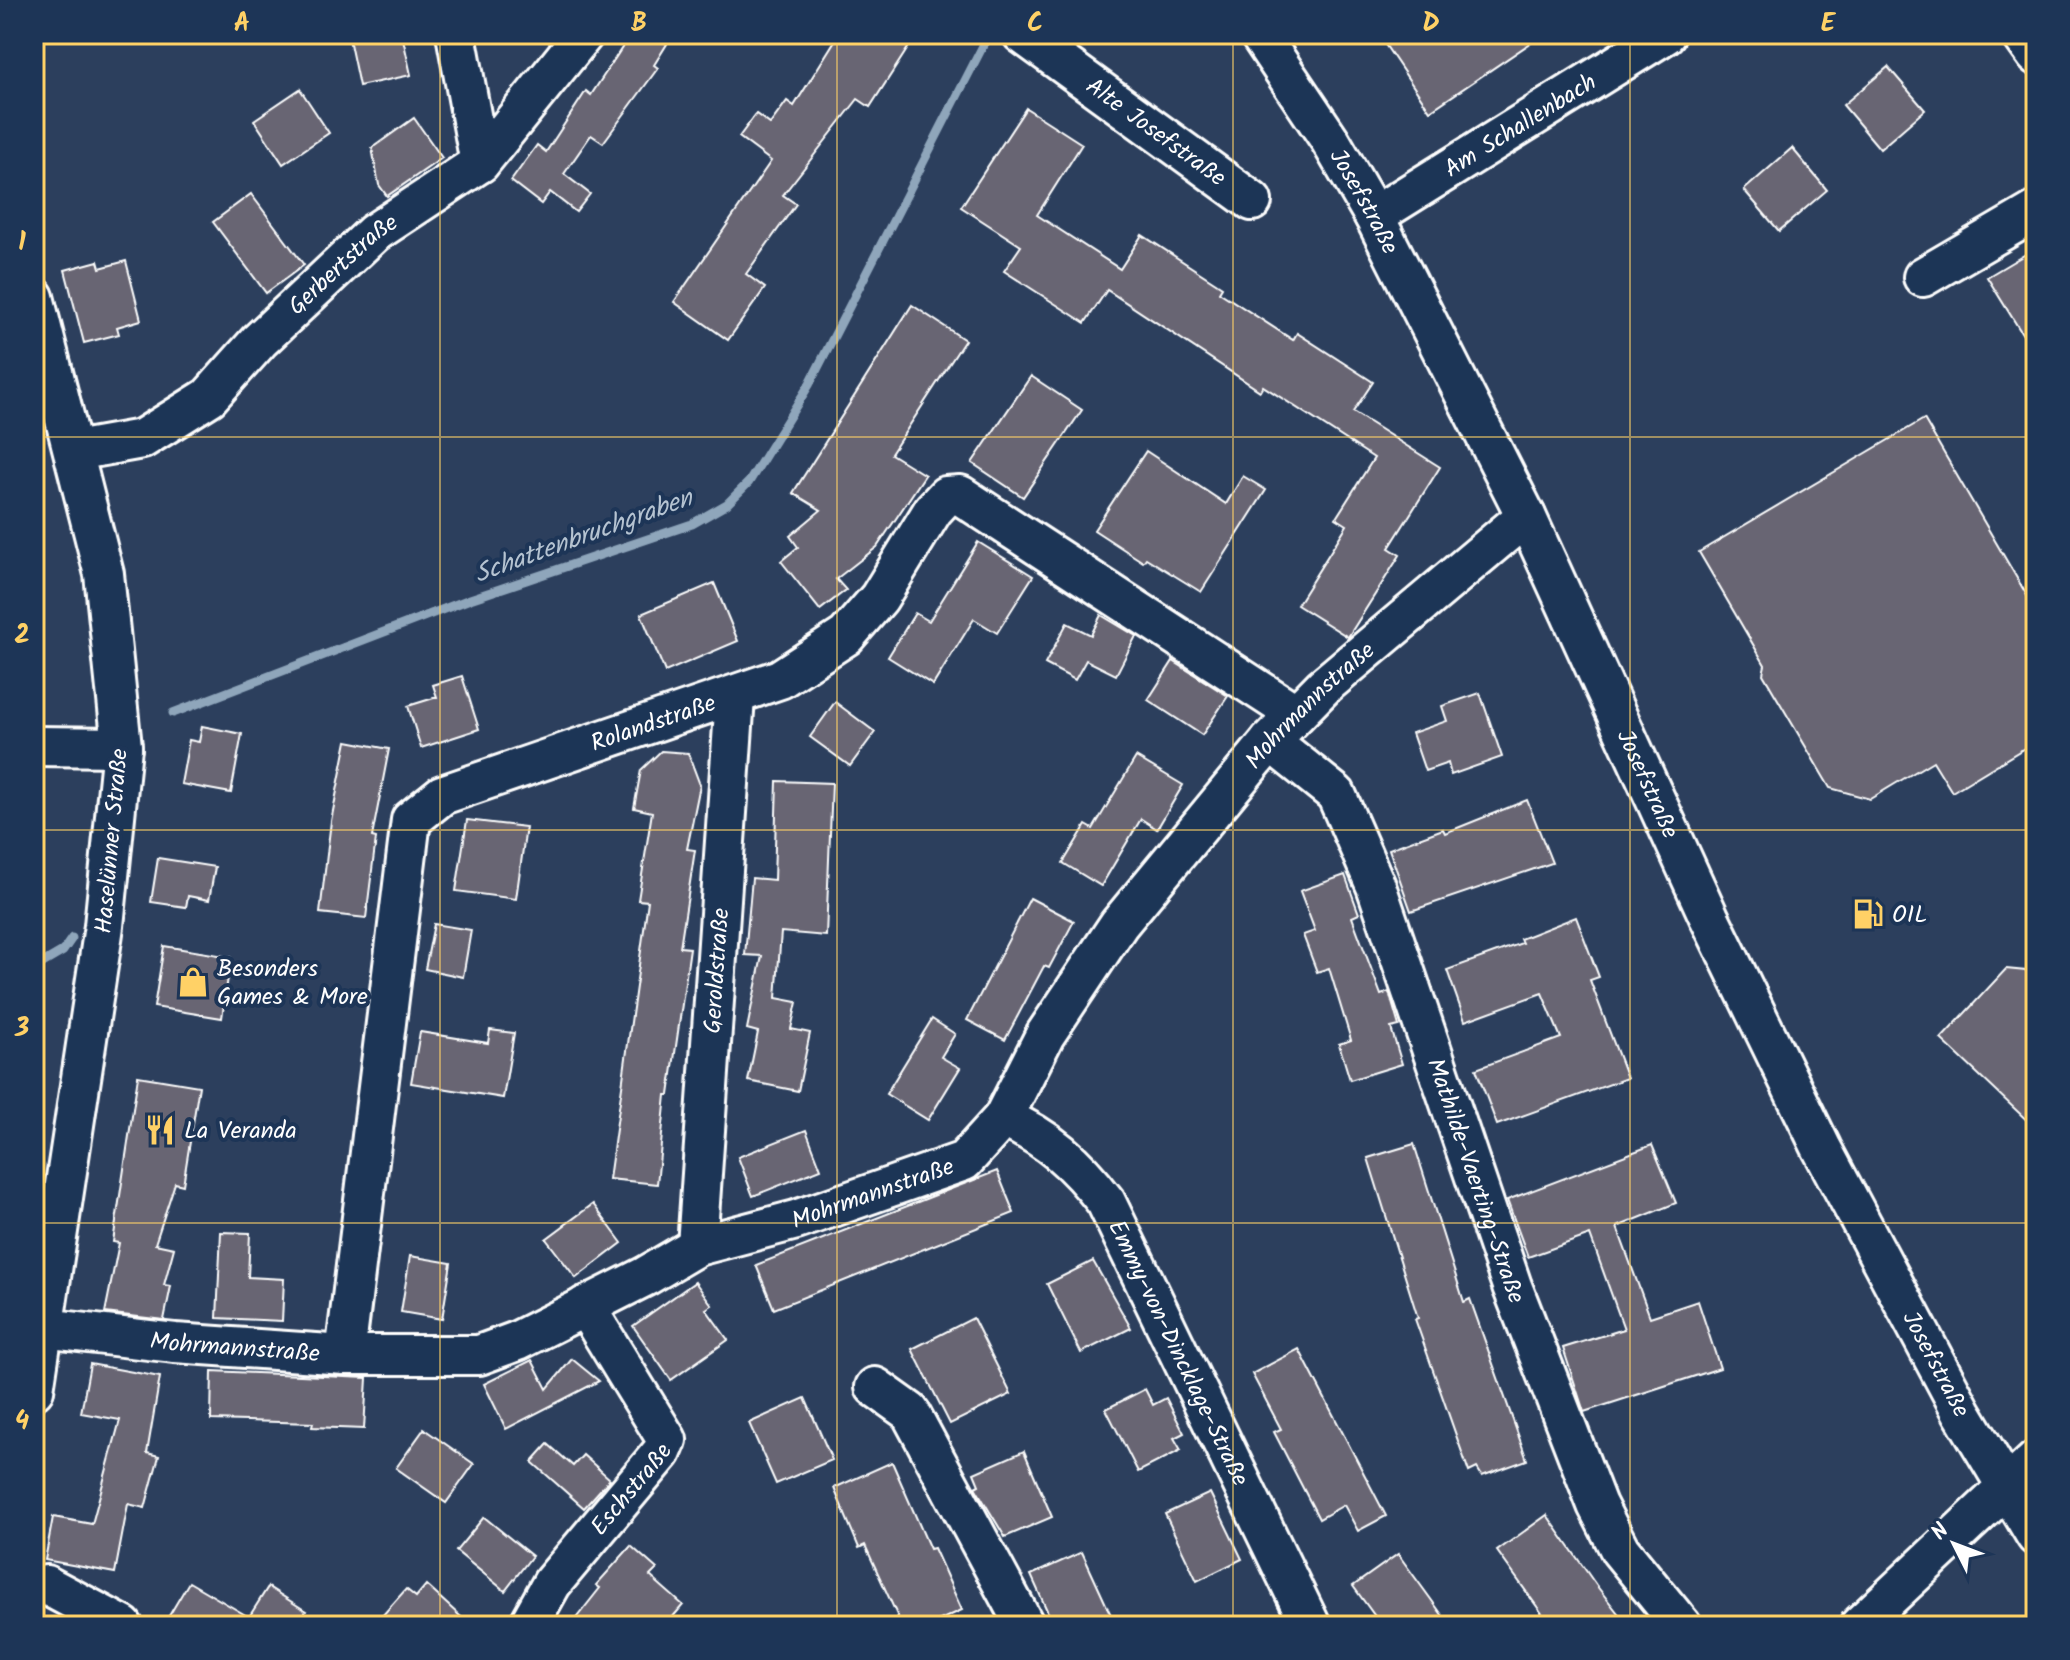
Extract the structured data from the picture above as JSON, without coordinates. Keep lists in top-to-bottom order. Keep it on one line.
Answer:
{"streets":{"street":["Am Schallenbach","Alte Josefstraße","Josefstraße","Gerbertstraße","Mohrmannstraße","Rolandstraße","Haselünner Straße","Geroldstraße","Mathilde-Vaerting-Straße","Emmy-von-Dincklage-Straße","Eschstraße"]},"crossings":[["Am Schallenbach","Josefstraße"],["Josefstraße","Mohrmannstraße"],["Gerbertstraße","Haselünner Straße"],["Mohrmannstraße","Rolandstraße"],["Mohrmannstraße","Haselünner Straße"],["Mohrmannstraße","Geroldstraße"],["Mohrmannstraße","Mathilde-Vaerting-Straße"],["Mohrmannstraße","Emmy-von-Dincklage-Straße"],["Mohrmannstraße","Eschstraße"],["Rolandstraße","Geroldstraße"]],"water":["Schattenbruchgraben"],"places":{"fuel station":["OIL"],"shop":["Besonders Games & More"],"restaurant":["La Veranda"]},"north":"top left","grid":{"columns":["A","B","C","D","E"],"rows":["1","2","3","4"]}}
